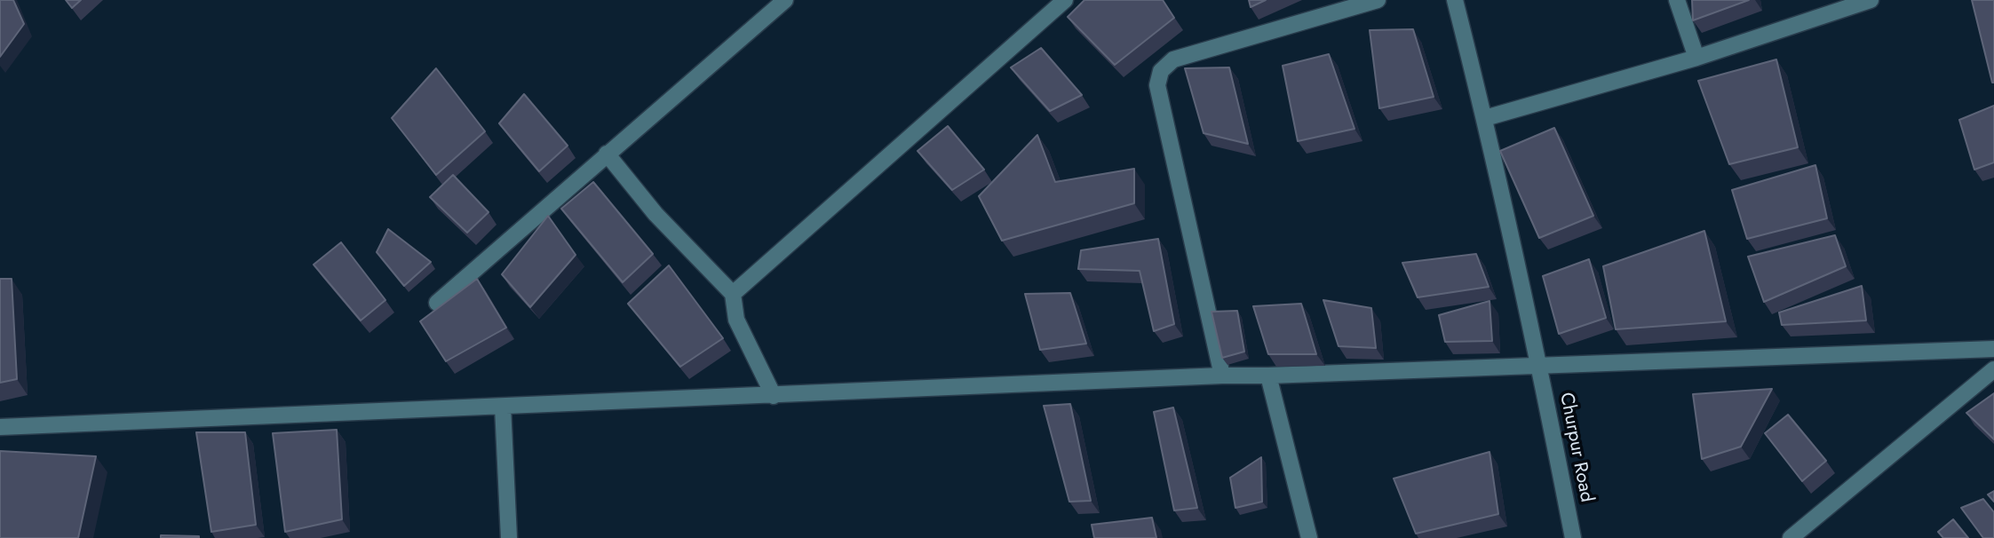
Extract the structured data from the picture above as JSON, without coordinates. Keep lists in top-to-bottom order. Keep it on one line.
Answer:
{"streets":{"street":["Churpur Road"]}}
